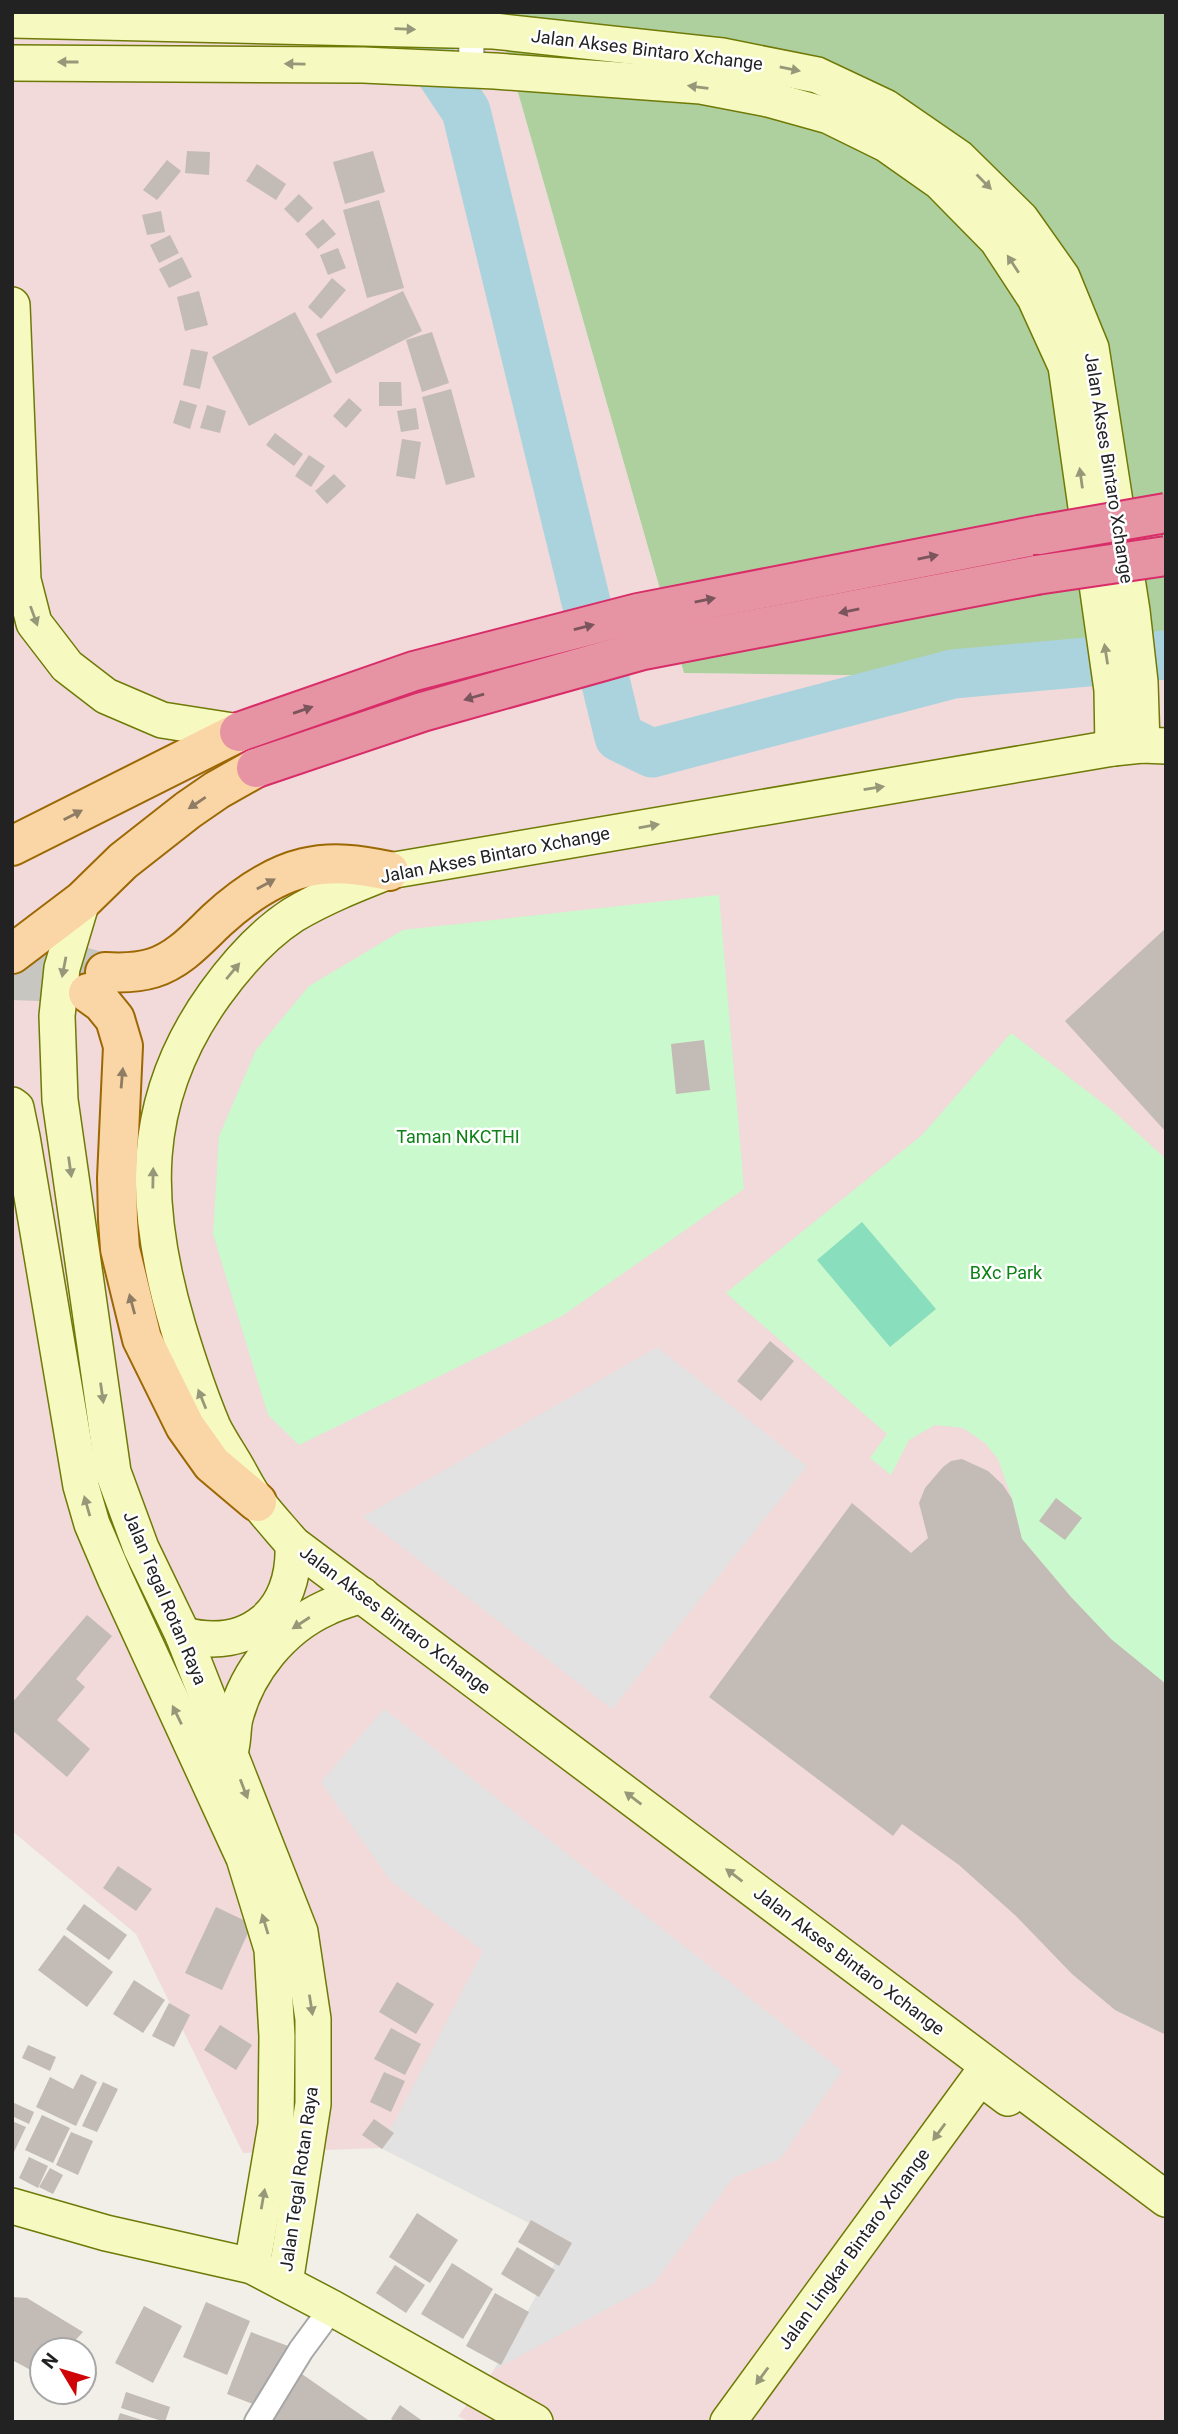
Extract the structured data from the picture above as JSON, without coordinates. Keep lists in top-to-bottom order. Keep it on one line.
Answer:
{"streets":{"main road":["Jalan Akses Bintaro Xchange","Jalan Tegal Rotan Raya","Jalan Lingkar Bintaro Xchange"]},"parks":["Taman NKCTHI","BXc Park"],"north":"top left"}
